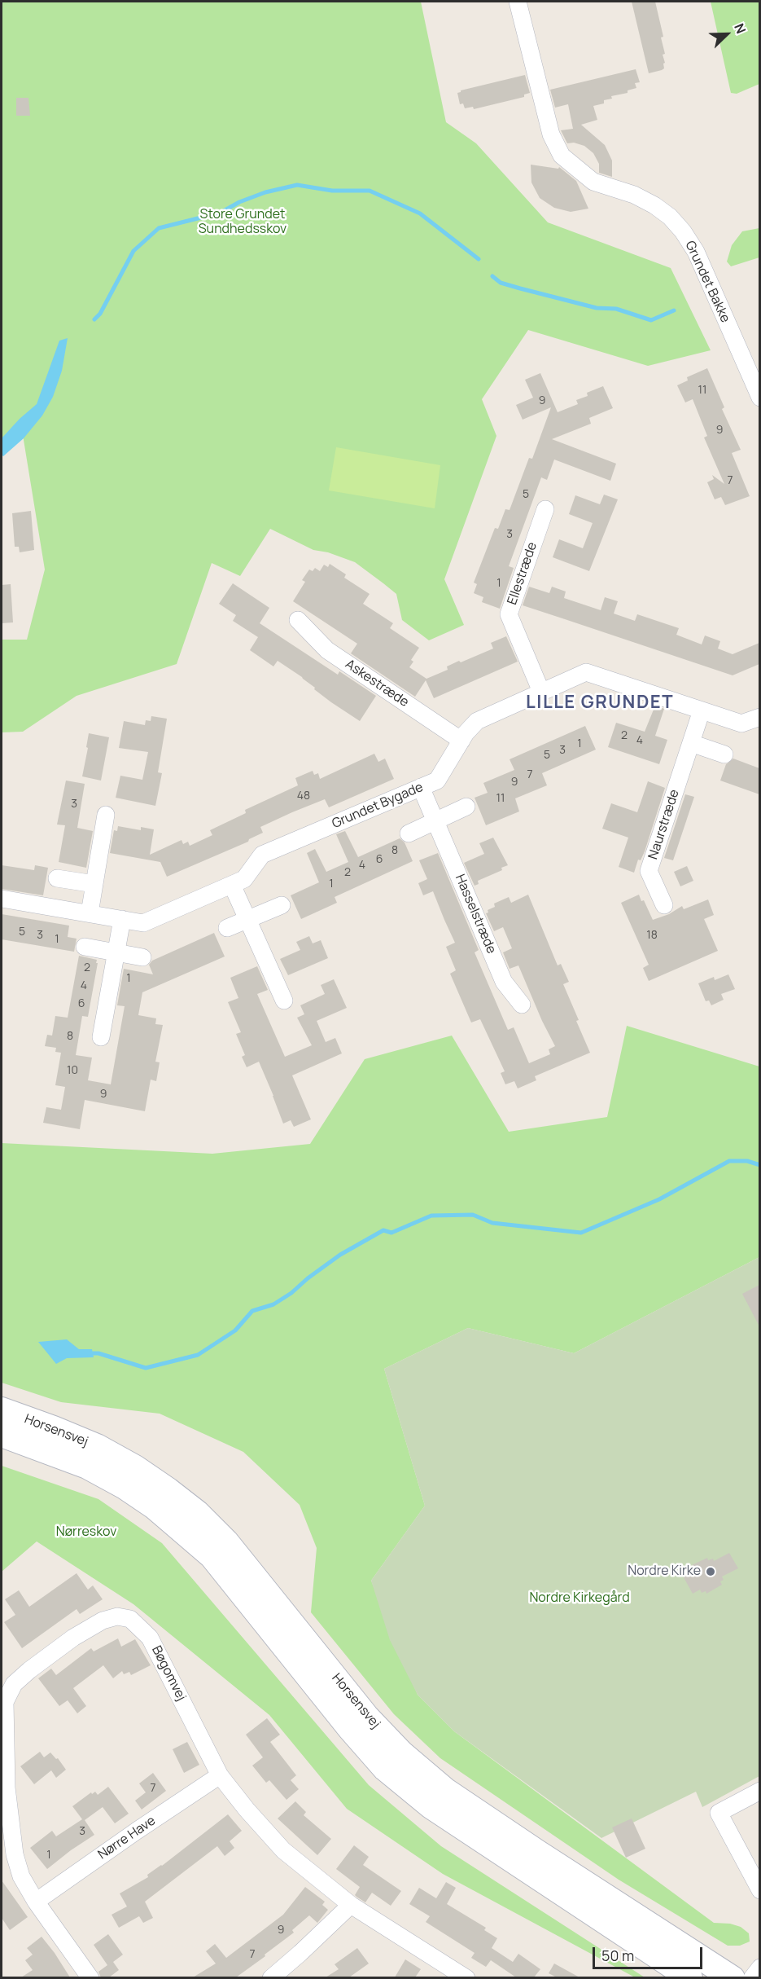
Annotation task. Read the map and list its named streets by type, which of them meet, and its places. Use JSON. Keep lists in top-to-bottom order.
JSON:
{
  "streets": {
    "main road": ["Horsensvej"],
    "street": [
      "Grundet Bakke",
      "Ellestræde",
      "Askestræde",
      "Grundet Bygade",
      "Naurstræde",
      "Hasselstræde",
      "Bøgomvej",
      "Nørre Have"
    ]
  },
  "crossings": [
    ["Ellestræde", "Grundet Bygade"],
    ["Askestræde", "Grundet Bygade"],
    ["Grundet Bygade", "Naurstræde"],
    ["Grundet Bygade", "Hasselstræde"],
    ["Bøgomvej", "Nørre Have"]
  ],
  "districts": ["LILLE GRUNDET"],
  "parks": ["Store Grundet Sundhedsskov", "Nørreskov", "Nordre Kirkegård"],
  "places": ["Nordre Kirke"],
  "house_numbers": [
    "11",
    "9",
    "9",
    "7",
    "5",
    "3",
    "1",
    "2",
    "4",
    "1",
    "3",
    "5",
    "7",
    "9",
    "48",
    "11",
    "3",
    "8",
    "6",
    "4",
    "2",
    "1",
    "5",
    "3",
    "18",
    "1",
    "2",
    "1",
    "4",
    "6",
    "8",
    "10",
    "9",
    "7",
    "3",
    "1",
    "9",
    "7"
  ],
  "scale_bar": "50 m",
  "north": "top right"
}
